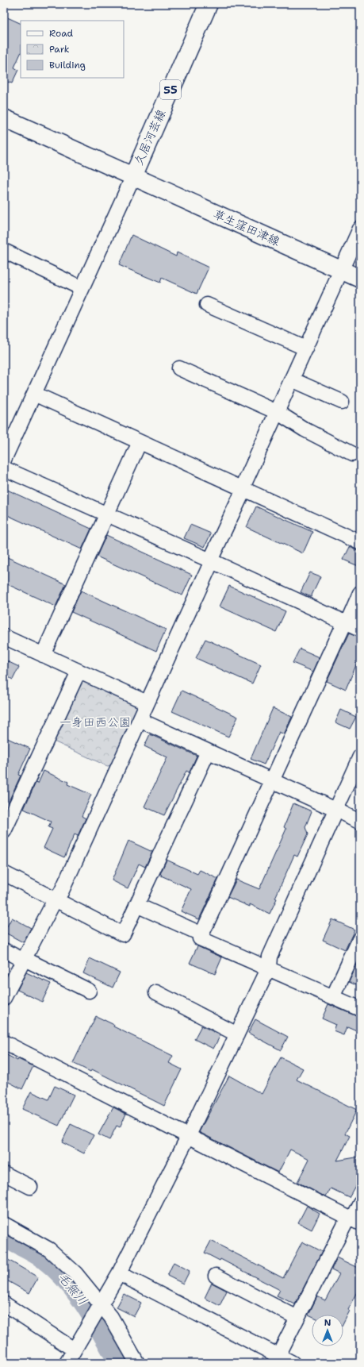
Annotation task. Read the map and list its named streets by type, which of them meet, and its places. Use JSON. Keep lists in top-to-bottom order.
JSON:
{
  "streets": {
    "main road": ["55", "久居河芸線", "草生窪田津線"]
  },
  "crossings": [
    ["久居河芸線", "草生窪田津線"]
  ],
  "water": ["毛無川"],
  "parks": ["一身田西公園"],
  "legend": ["Road", "Park", "Building"],
  "north": "top"
}
